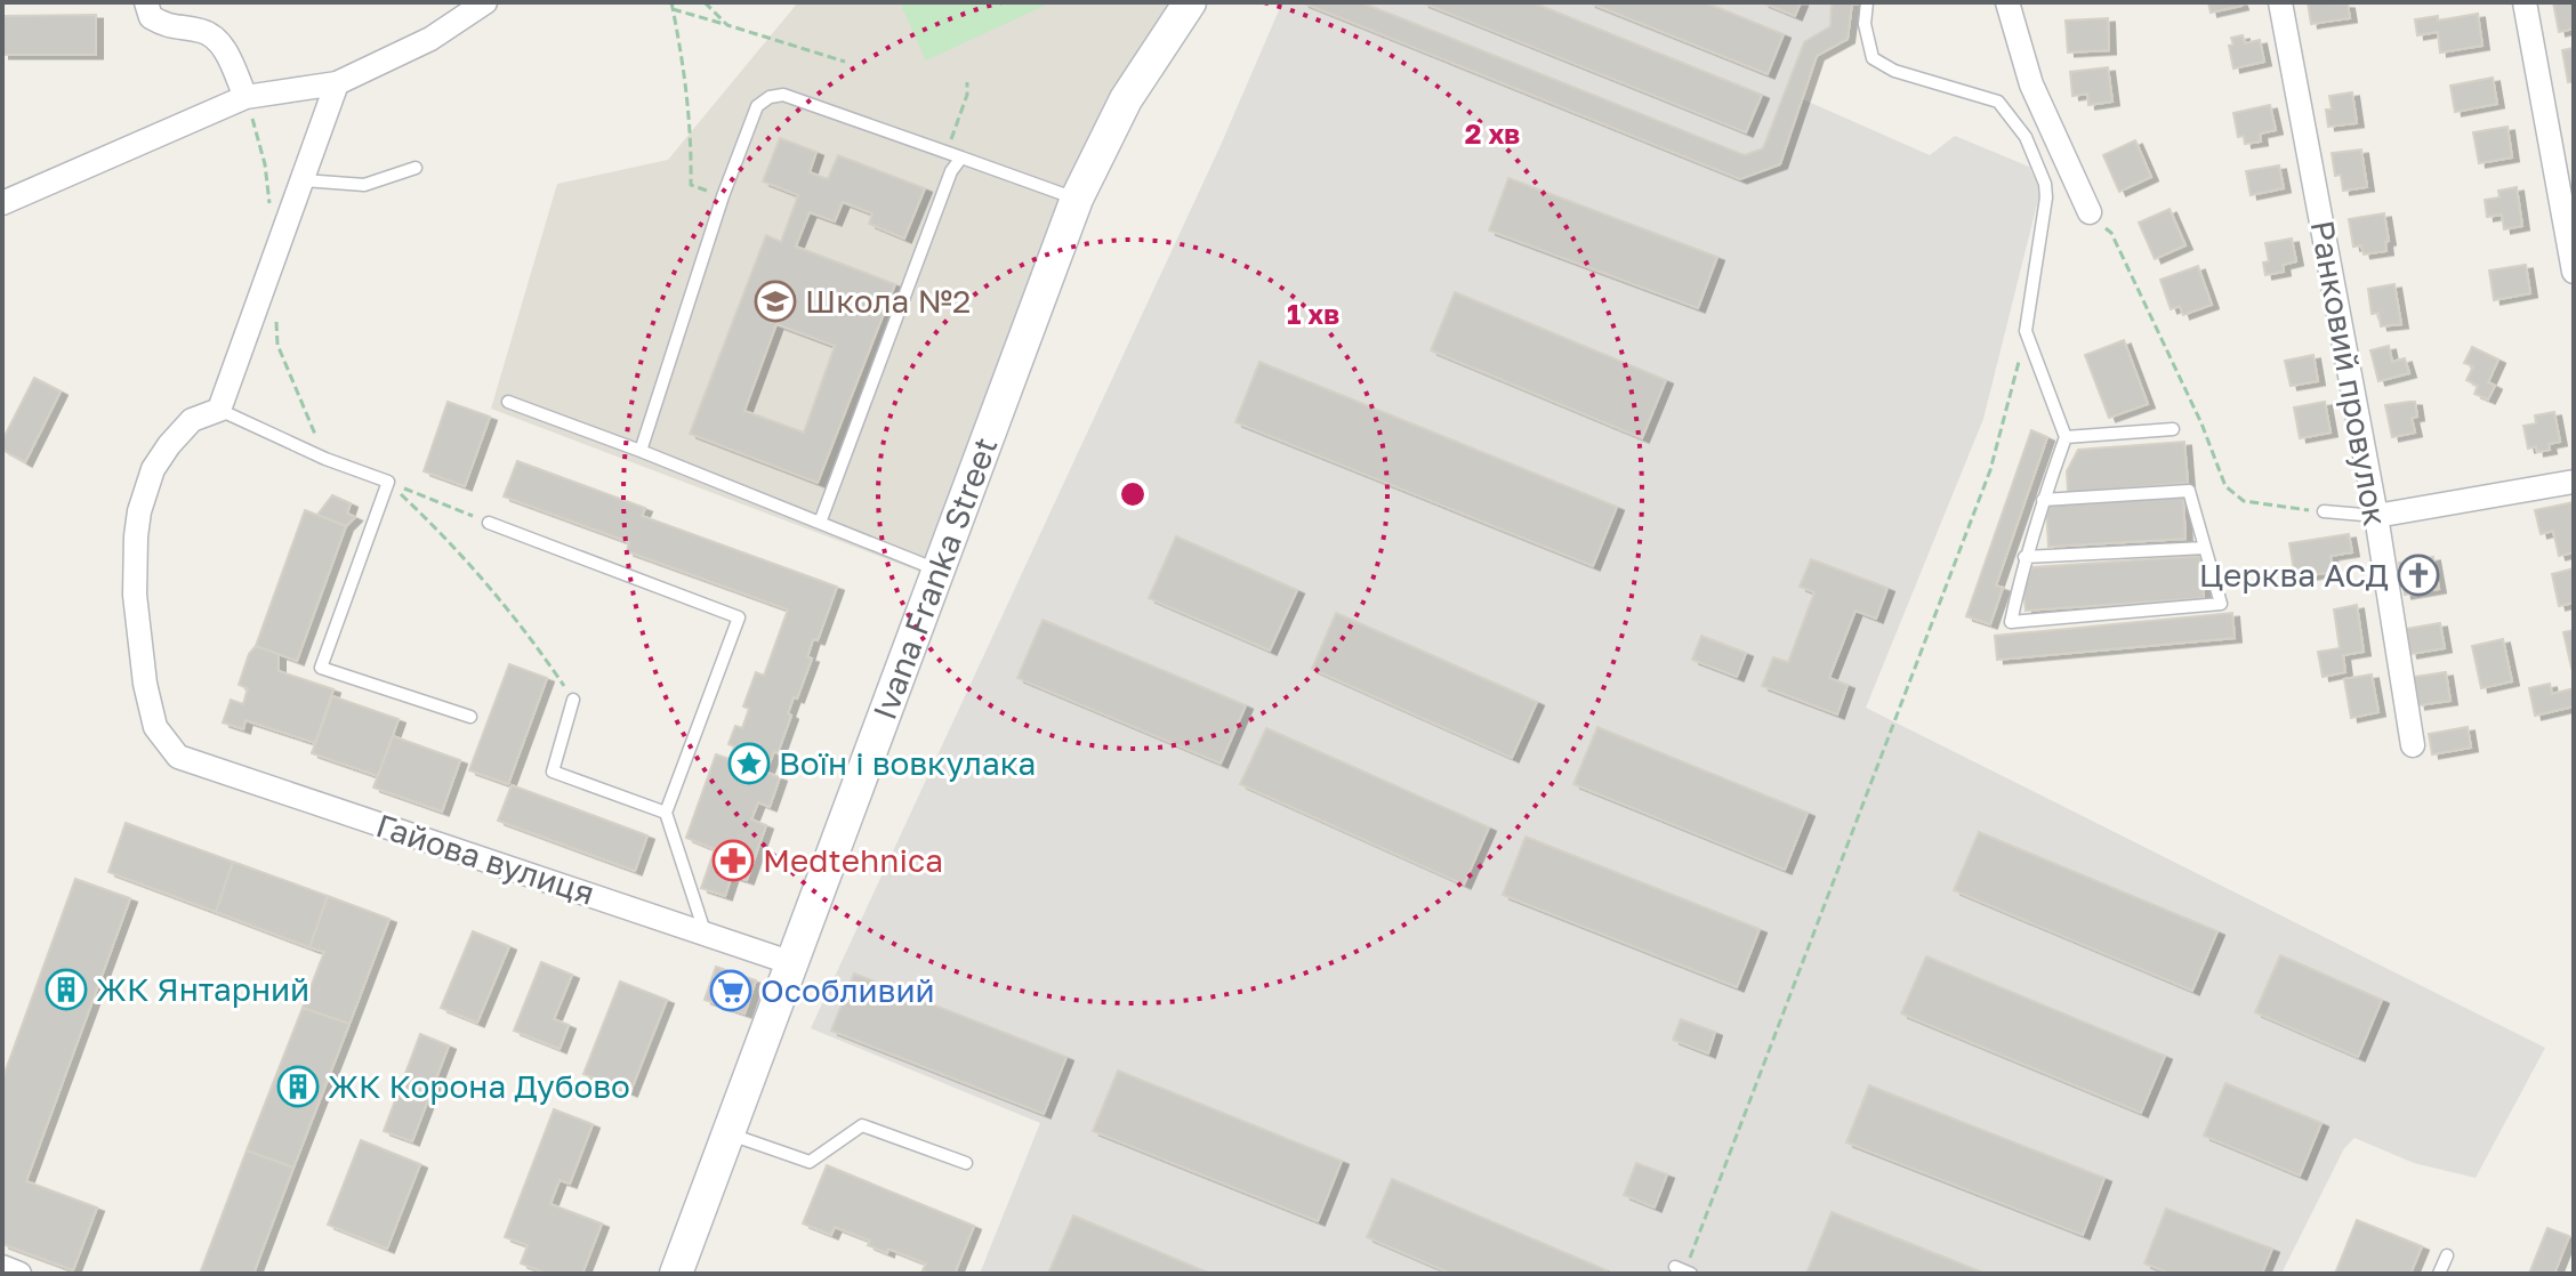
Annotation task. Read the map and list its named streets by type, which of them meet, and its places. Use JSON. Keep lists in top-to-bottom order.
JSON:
{
  "streets": {
    "main road": ["Ivana Franka Street"],
    "street": ["Ранковий провулок", "Гайова вулиця"]
  },
  "crossings": [
    ["Ivana Franka Street", "Гайова вулиця"]
  ],
  "places": {
    "school or university": ["Школа №2"],
    "church": ["Церква АСД"],
    "place": ["Воїн і вовкулака"],
    "pharmacy": ["Medtehnica"],
    "building": ["ЖК Янтарний", "ЖК Корона Дубово"],
    "supermarket": ["Особливий"]
  },
  "rings": ["2 хв", "1 хв"]
}
